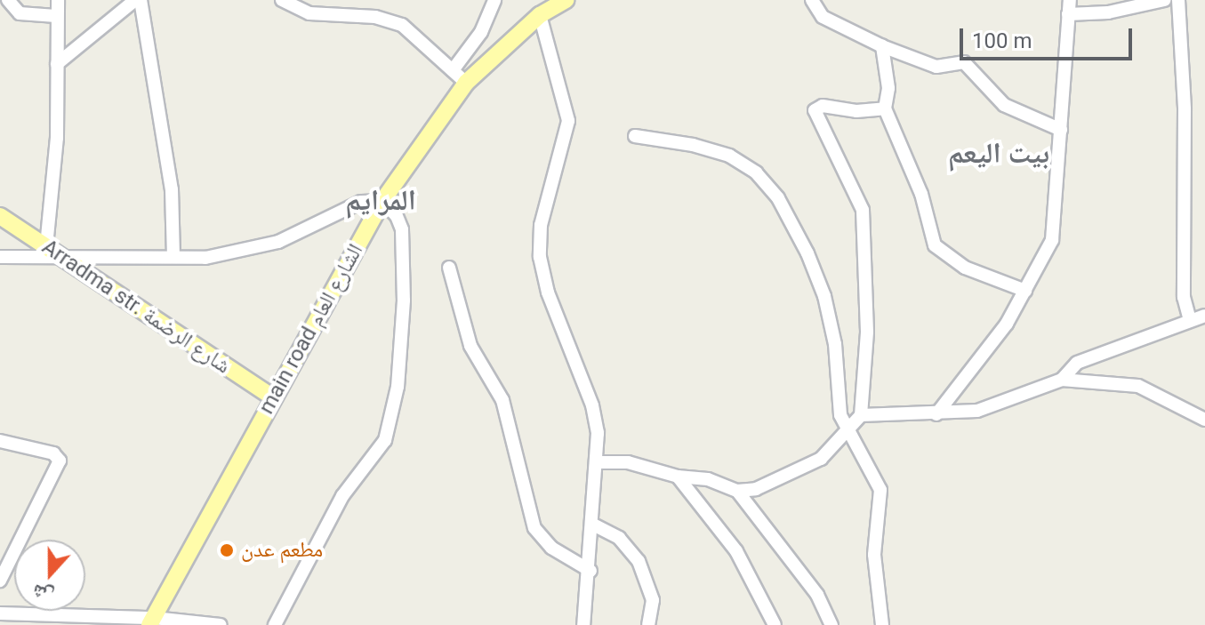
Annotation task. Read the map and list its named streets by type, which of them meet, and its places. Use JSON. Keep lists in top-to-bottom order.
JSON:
{
  "streets": {
    "main road": ["Arradma str. شارع الرضمة", "main road الشارع العام"]
  },
  "crossings": [
    ["Arradma str. شارع الرضمة", "main road الشارع العام"]
  ],
  "districts": ["بيت اليعم", "المرايم"],
  "places": ["مطعم عدن"],
  "scale_bar": "100 m",
  "north": "bottom"
}
